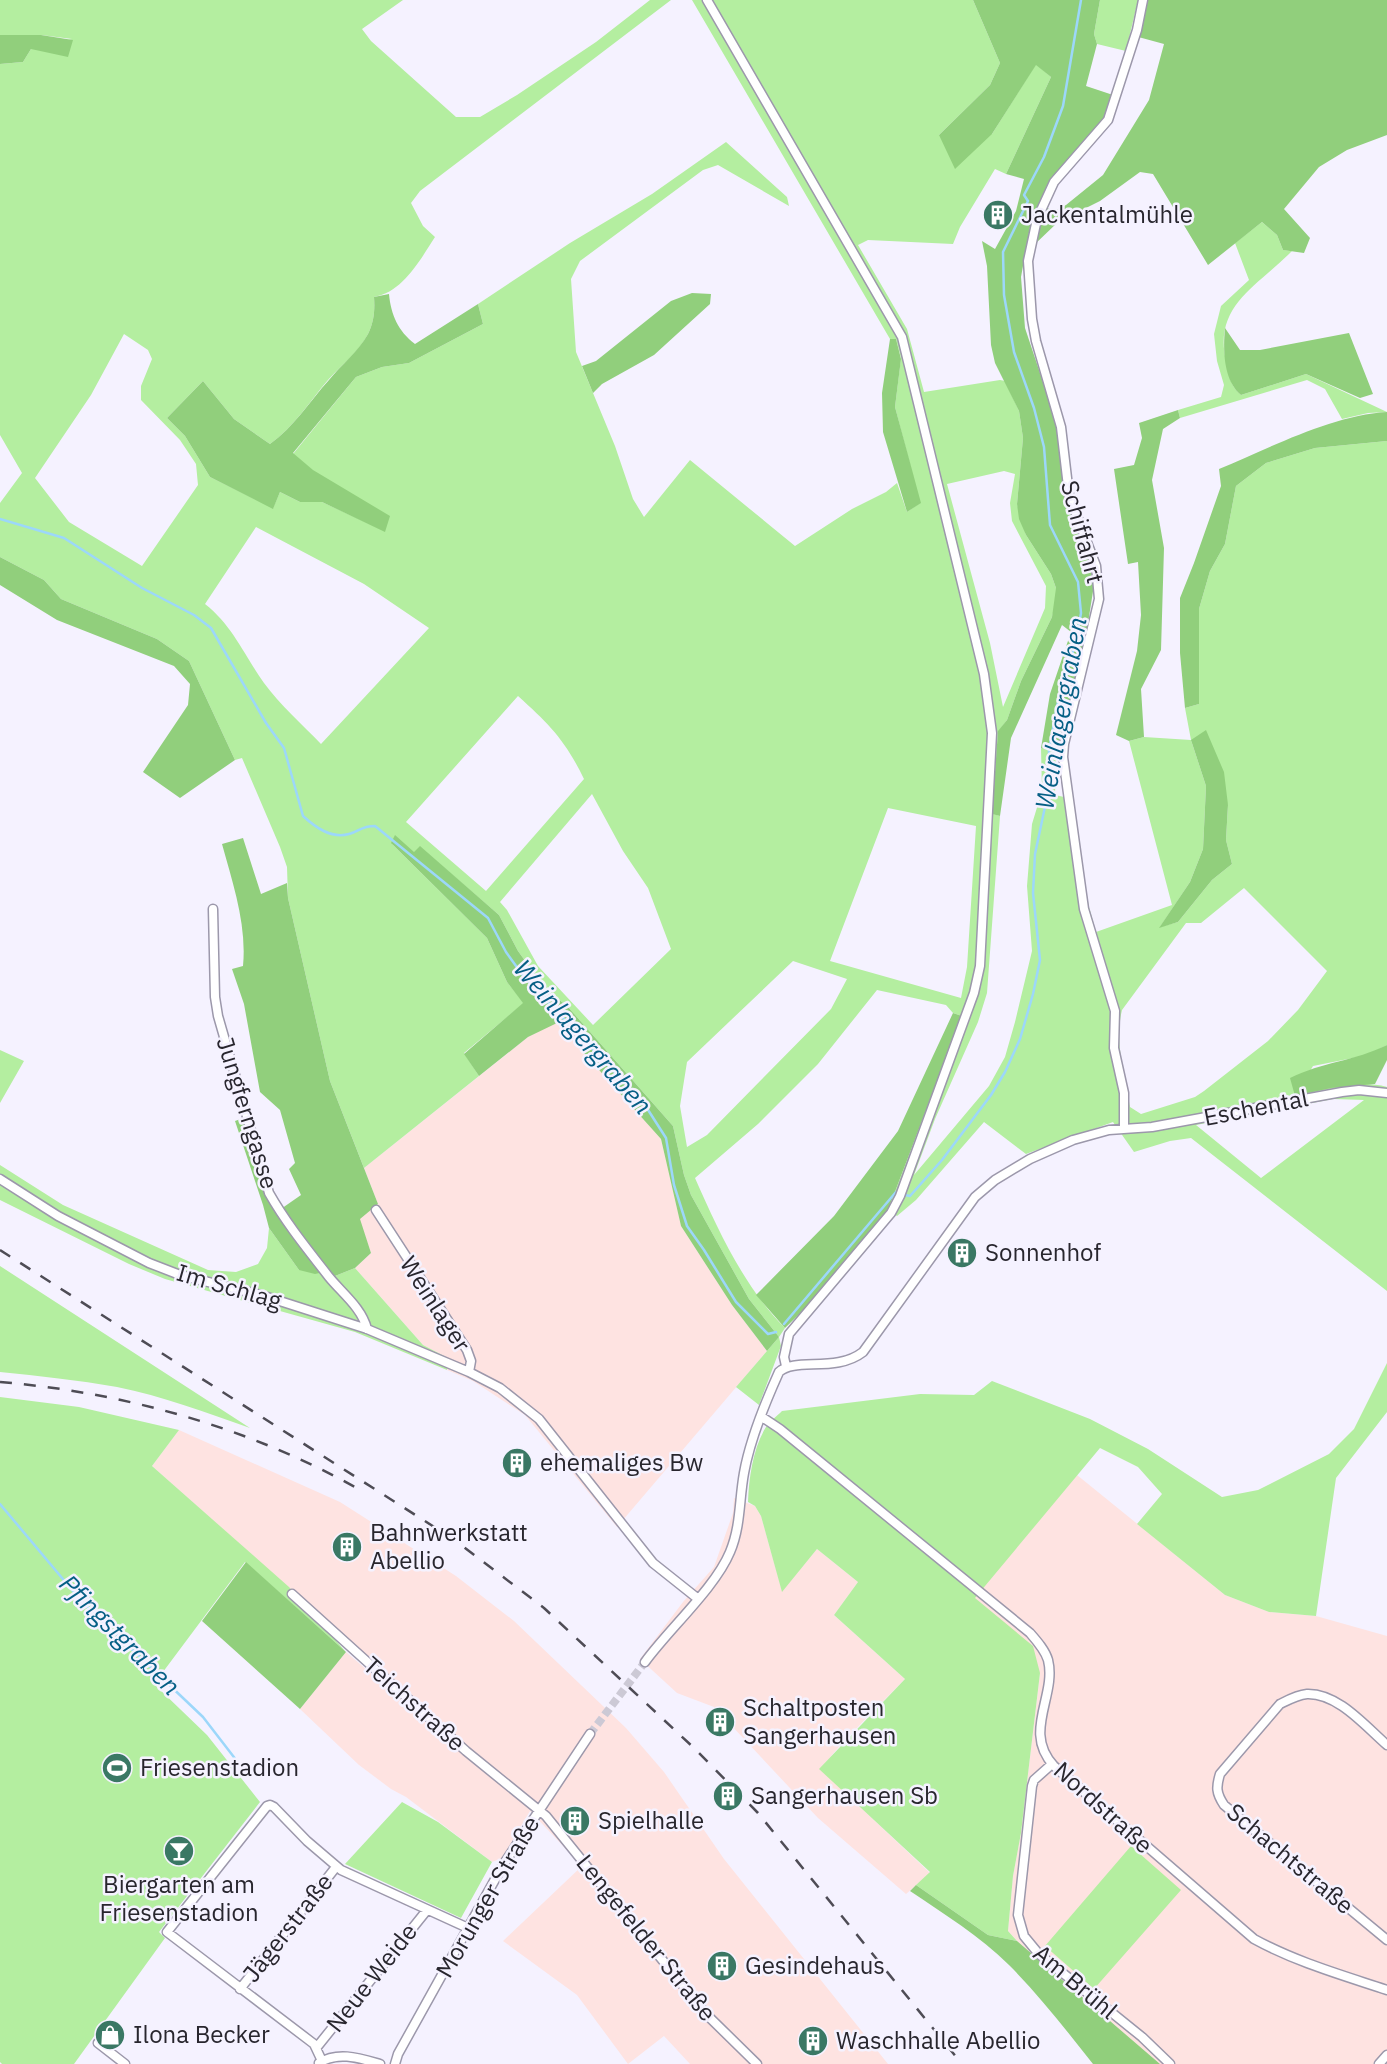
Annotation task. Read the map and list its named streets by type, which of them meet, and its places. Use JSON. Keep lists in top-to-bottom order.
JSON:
{
  "streets": {
    "street": [
      "Schiffahrt",
      "Eschental",
      "Jungferngasse",
      "Im Schlag",
      "Weinlager",
      "Teichstraße",
      "Nordstraße",
      "Schachtstraße",
      "Morunger Straße",
      "Jägerstraße",
      "Lengefelder Straße",
      "Neue Weide",
      "Am Brühl"
    ]
  },
  "crossings": [
    ["Schiffahrt", "Eschental"],
    ["Jungferngasse", "Im Schlag"],
    ["Im Schlag", "Weinlager"],
    ["Teichstraße", "Morunger Straße"],
    ["Teichstraße", "Lengefelder Straße"],
    ["Nordstraße", "Am Brühl"],
    ["Morunger Straße", "Lengefelder Straße"]
  ],
  "water": ["Weinlagergraben", "Pfingstgraben"],
  "places": {
    "building": [
      "Jackentalmühle",
      "Sonnenhof",
      "ehemaliges Bw",
      "Bahnwerkstatt Abellio",
      "Schaltposten Sangerhausen",
      "Sangerhausen Sb",
      "Spielhalle",
      "Gesindehaus",
      "Waschhalle Abellio"
    ],
    "sports": ["Friesenstadion"],
    "bar": ["Biergarten am Friesenstadion"],
    "shop": ["Ilona Becker"]
  }
}
